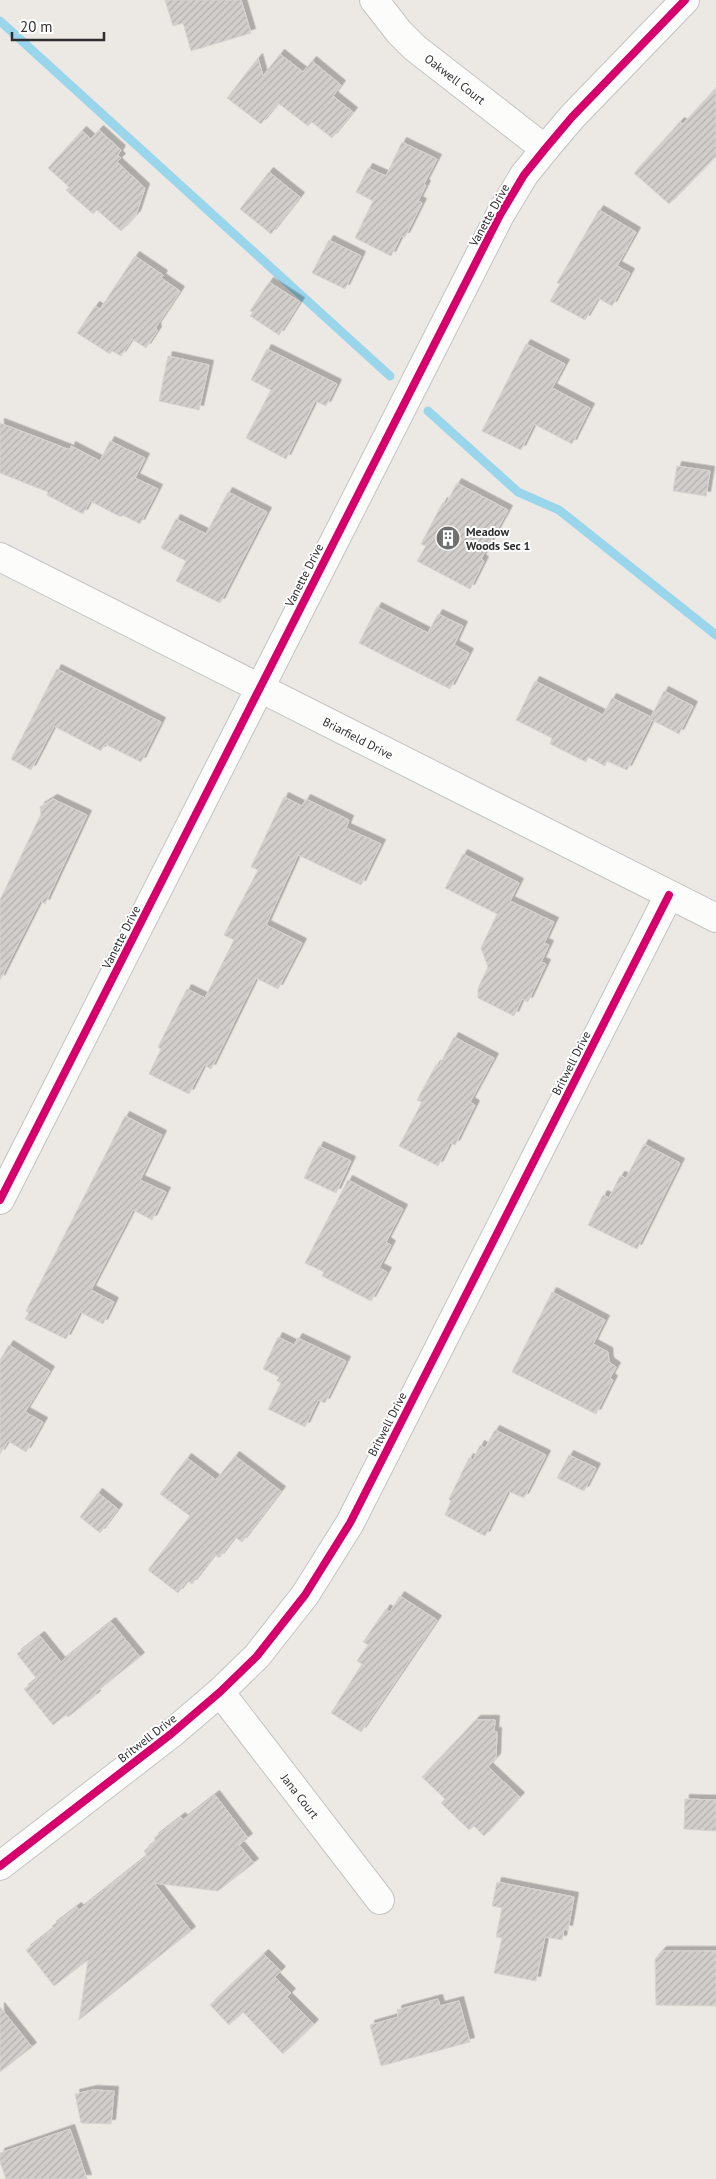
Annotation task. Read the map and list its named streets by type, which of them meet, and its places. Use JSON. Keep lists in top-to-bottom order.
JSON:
{
  "streets": {
    "street": [
      "Oakwell Court",
      "Vanette Drive",
      "Briarfield Drive",
      "Britwell Drive",
      "Jana Court"
    ]
  },
  "crossings": [
    ["Oakwell Court", "Vanette Drive"],
    ["Vanette Drive", "Briarfield Drive"],
    ["Briarfield Drive", "Britwell Drive"],
    ["Britwell Drive", "Jana Court"]
  ],
  "places": {
    "building": ["Meadow Woods Sec 1"]
  },
  "scale_bar": "20 m"
}
